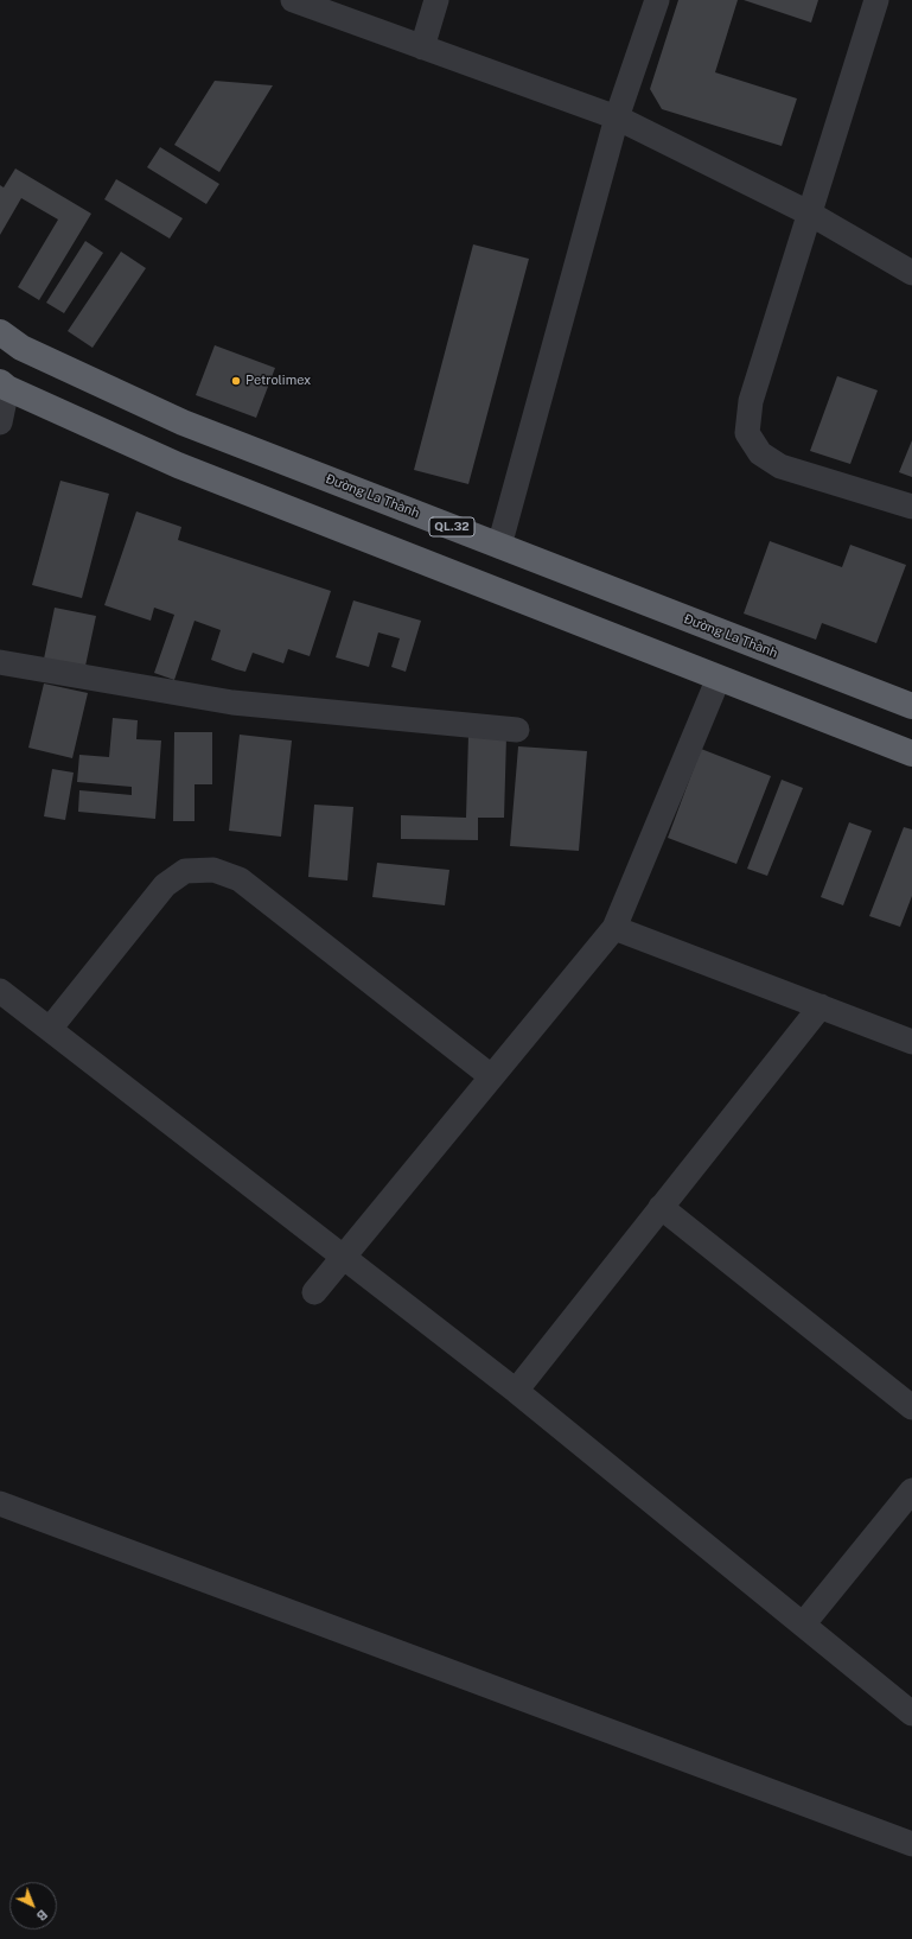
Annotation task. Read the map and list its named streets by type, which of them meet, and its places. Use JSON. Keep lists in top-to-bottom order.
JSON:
{
  "streets": {
    "highway": ["Đường La Thành", "QL.32"]
  },
  "places": ["Petrolimex"],
  "north": "bottom right"
}
